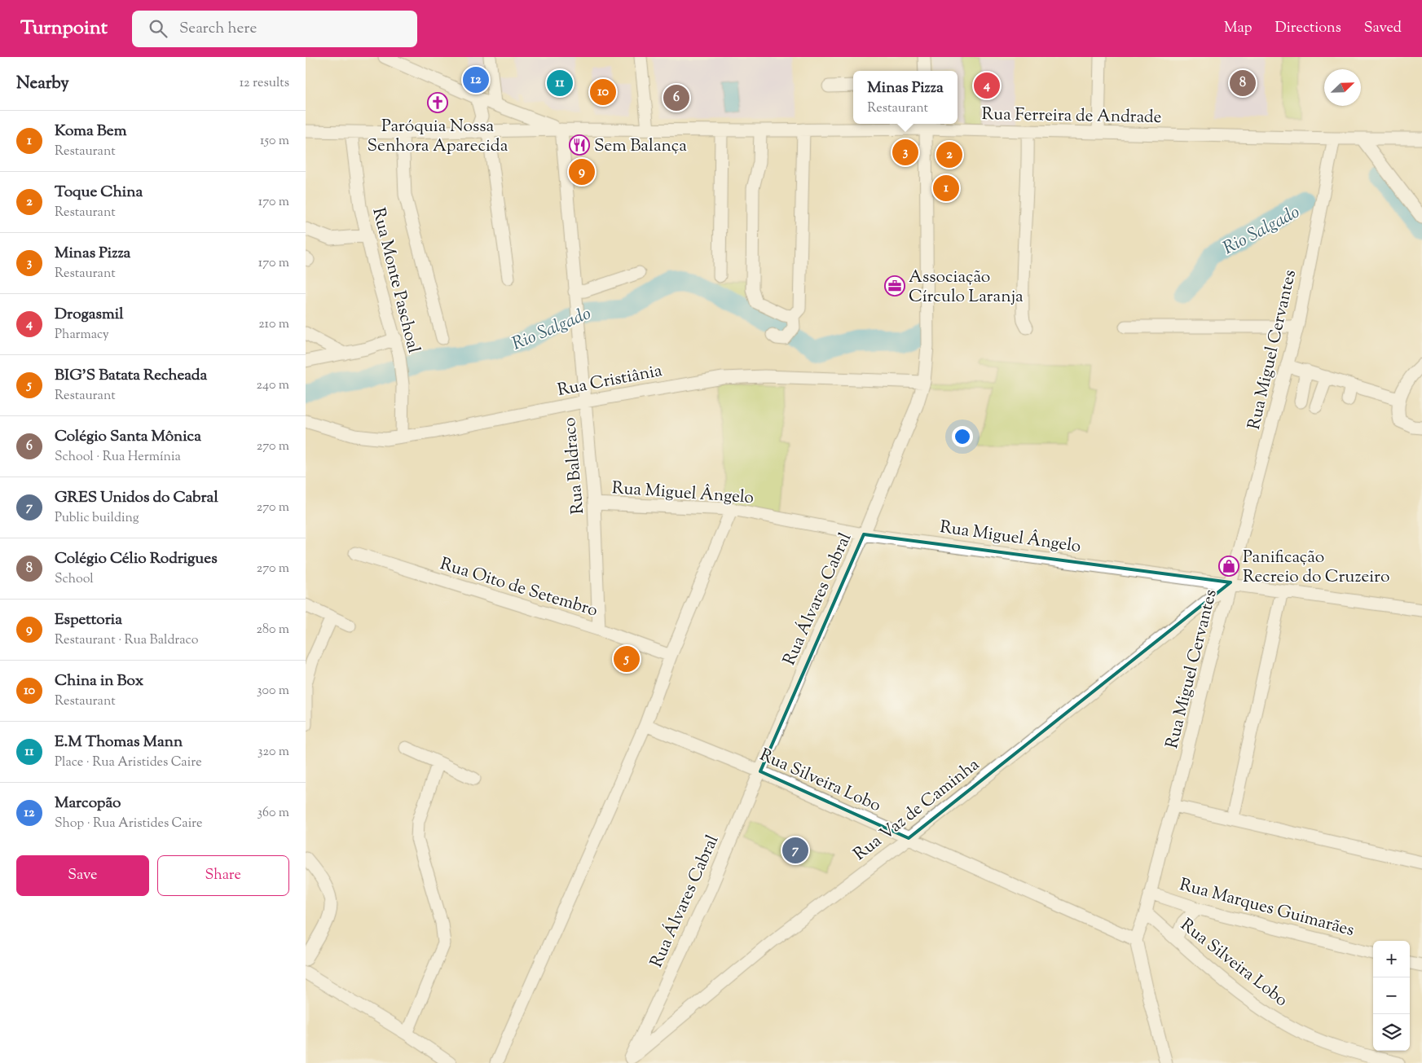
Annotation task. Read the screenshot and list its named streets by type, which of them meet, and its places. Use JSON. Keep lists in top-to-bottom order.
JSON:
{
  "streets": {
    "street": [
      "Rua Ferreira de Andrade",
      "Rua Monte Paschoal",
      "Rua Miguel Cervantes",
      "Rua Cristiânia",
      "Rua Baldraco",
      "Rua Miguel Ângelo",
      "Rua Oito de Setembro",
      "Rua Álvares Cabral",
      "Rua Silveira Lobo",
      "Rua Vaz de Caminha",
      "Rua Marques Guimarães"
    ]
  },
  "crossings": [
    ["Rua Ferreira de Andrade", "Rua Monte Paschoal"],
    ["Rua Ferreira de Andrade", "Rua Miguel Cervantes"],
    ["Rua Ferreira de Andrade", "Rua Baldraco"],
    ["Rua Ferreira de Andrade", "Rua Álvares Cabral"],
    ["Rua Monte Paschoal", "Rua Cristiânia"],
    ["Rua Miguel Cervantes", "Rua Miguel Ângelo"],
    ["Rua Miguel Cervantes", "Rua Silveira Lobo"],
    ["Rua Miguel Cervantes", "Rua Vaz de Caminha"],
    ["Rua Miguel Cervantes", "Rua Marques Guimarães"],
    ["Rua Cristiânia", "Rua Baldraco"],
    ["Rua Cristiânia", "Rua Álvares Cabral"],
    ["Rua Baldraco", "Rua Miguel Ângelo"],
    ["Rua Baldraco", "Rua Oito de Setembro"],
    ["Rua Miguel Ângelo", "Rua Álvares Cabral"],
    ["Rua Miguel Ângelo", "Rua Vaz de Caminha"],
    ["Rua Álvares Cabral", "Rua Silveira Lobo"],
    ["Rua Álvares Cabral", "Rua Vaz de Caminha"],
    ["Rua Silveira Lobo", "Rua Vaz de Caminha"]
  ],
  "water": ["Rio Salgado"],
  "places": {
    "church": ["Paróquia Nossa Senhora Aparecida"],
    "restaurant": ["Sem Balança"],
    "office": ["Associação Círculo Laranja"],
    "shop": ["Panificação Recreio do Cruzeiro"]
  },
  "north": "top right",
  "page": {
    "header": "Turnpoint",
    "search": "Search here",
    "nav": ["Map", "Directions", "Saved"],
    "heading": ["Nearby", "12 results"],
    "pins": [
      "12",
      "8",
      "11",
      "4",
      "10",
      "6",
      "3",
      "2",
      "9",
      "1",
      "5",
      "7"
    ],
    "popup": ["Minas Pizza", "Restaurant"],
    "list": [
      {
        "mark": "1",
        "name": "Koma Bem",
        "note": "Restaurant",
        "value": "150 m"
      },
      {
        "mark": "2",
        "name": "Toque China",
        "note": "Restaurant",
        "value": "170 m"
      },
      {
        "mark": "3",
        "name": "Minas Pizza",
        "note": "Restaurant",
        "value": "170 m"
      },
      {
        "mark": "4",
        "name": "Drogasmil",
        "note": "Pharmacy",
        "value": "210 m"
      },
      {
        "mark": "5",
        "name": "BIG'S Batata Recheada",
        "note": "Restaurant",
        "value": "240 m"
      },
      {
        "mark": "6",
        "name": "Colégio Santa Mônica",
        "note": "School · Rua Hermínia",
        "value": "270 m"
      },
      {
        "mark": "7",
        "name": "GRES Unidos do Cabral",
        "note": "Public building",
        "value": "270 m"
      },
      {
        "mark": "8",
        "name": "Colégio Célio Rodrigues",
        "note": "School",
        "value": "270 m"
      },
      {
        "mark": "9",
        "name": "Espettoria",
        "note": "Restaurant · Rua Baldraco",
        "value": "280 m"
      },
      {
        "mark": "10",
        "name": "China in Box",
        "note": "Restaurant",
        "value": "300 m"
      },
      {
        "mark": "11",
        "name": "E.M Thomas Mann",
        "note": "Place · Rua Aristides Caire",
        "value": "320 m"
      },
      {
        "mark": "12",
        "name": "Marcopão",
        "note": "Shop · Rua Aristides Caire",
        "value": "360 m"
      }
    ],
    "buttons": ["Save", "Share"],
    "map_buttons": ["+", "−"]
  }
}
